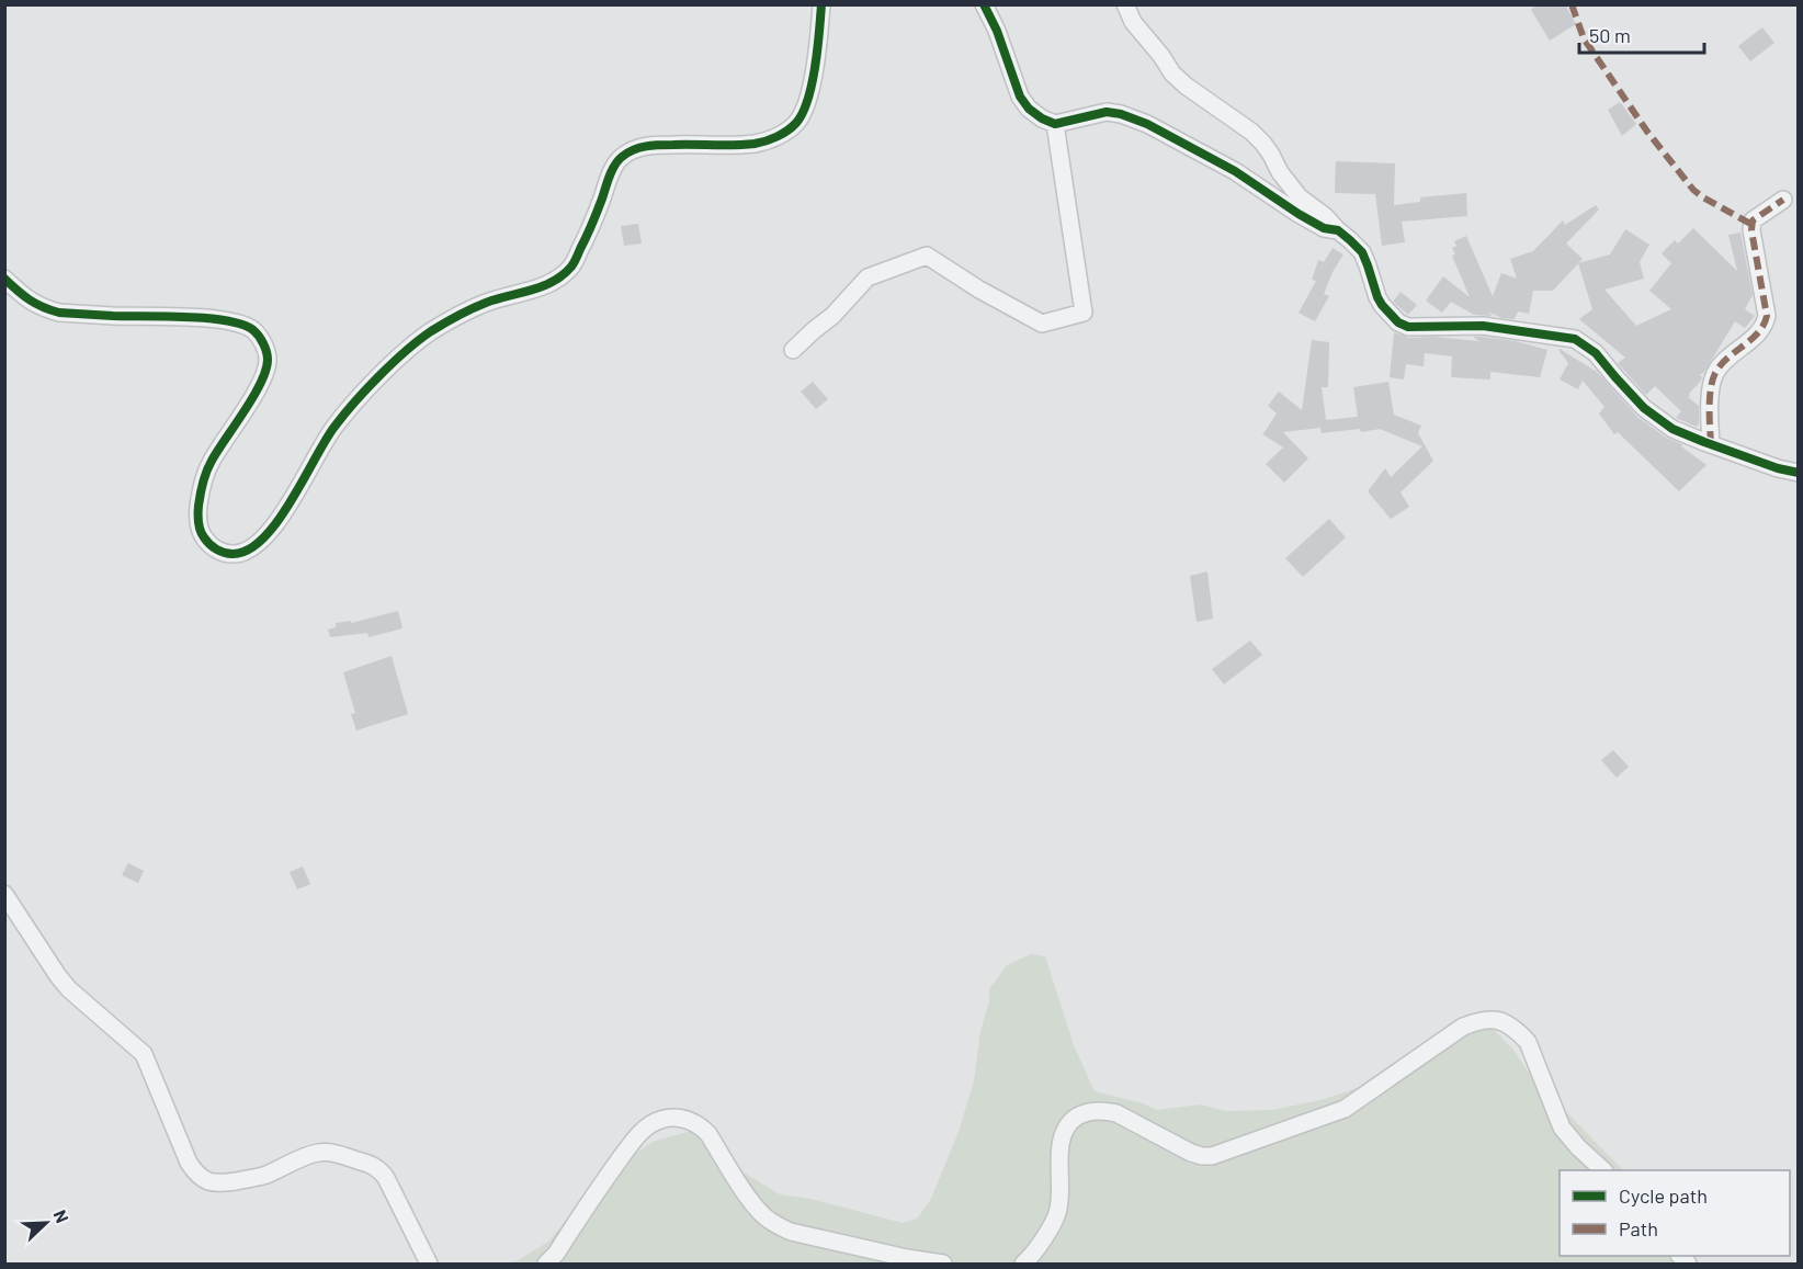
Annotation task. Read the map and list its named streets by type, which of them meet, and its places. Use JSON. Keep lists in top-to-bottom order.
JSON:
{
  "legend": ["Cycle path", "Path"],
  "scale_bar": "50 m",
  "north": "top right"
}
